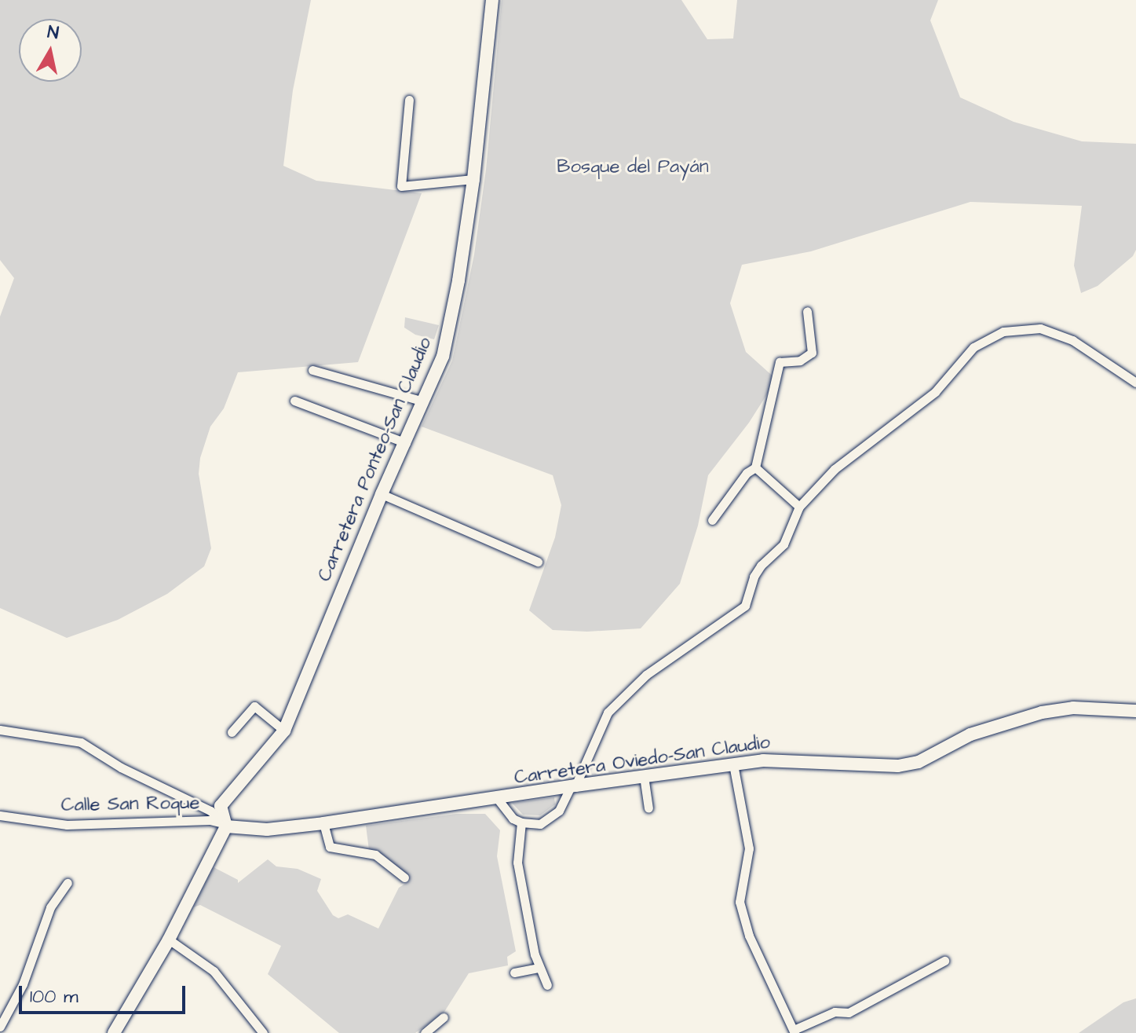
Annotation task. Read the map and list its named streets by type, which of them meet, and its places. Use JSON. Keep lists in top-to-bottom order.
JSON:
{
  "streets": {
    "street": ["Carretera Ponteo-San Claudio", "Carretera Oviedo-San Claudio", "Calle San Roque"]
  },
  "crossings": [
    ["Carretera Ponteo-San Claudio", "Carretera Oviedo-San Claudio"],
    ["Carretera Ponteo-San Claudio", "Calle San Roque"],
    ["Carretera Oviedo-San Claudio", "Calle San Roque"]
  ],
  "parks": ["Bosque del Payán"],
  "scale_bar": "100 m",
  "north": "top"
}
